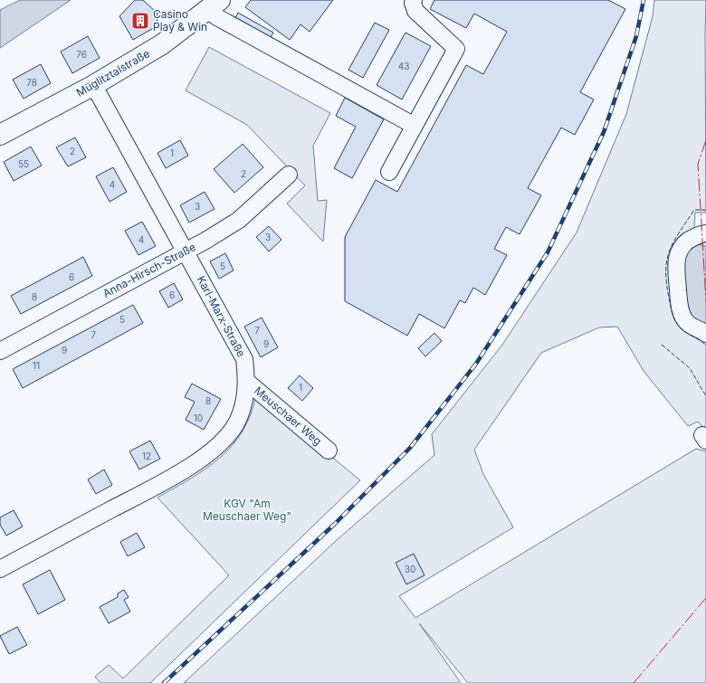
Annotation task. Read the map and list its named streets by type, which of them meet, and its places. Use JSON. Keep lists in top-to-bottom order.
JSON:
{
  "streets": {
    "main road": ["Müglitztalstraße"],
    "street": ["Anna-Hirsch-Straße", "Karl-Marx-Straße", "Meuschaer Weg"]
  },
  "crossings": [
    ["Müglitztalstraße", "Karl-Marx-Straße"],
    ["Anna-Hirsch-Straße", "Karl-Marx-Straße"],
    ["Karl-Marx-Straße", "Meuschaer Weg"]
  ],
  "parks": ["KGV \"Am Meuschaer Weg\""],
  "places": {
    "building": ["Casino Play & Win"]
  },
  "house_numbers": [
    "76",
    "43",
    "78",
    "2",
    "1",
    "55",
    "2",
    "4",
    "3",
    "3",
    "4",
    "5",
    "6",
    "6",
    "8",
    "5",
    "7",
    "7",
    "9",
    "9",
    "11",
    "1",
    "8",
    "10",
    "12",
    "30"
  ]
}
